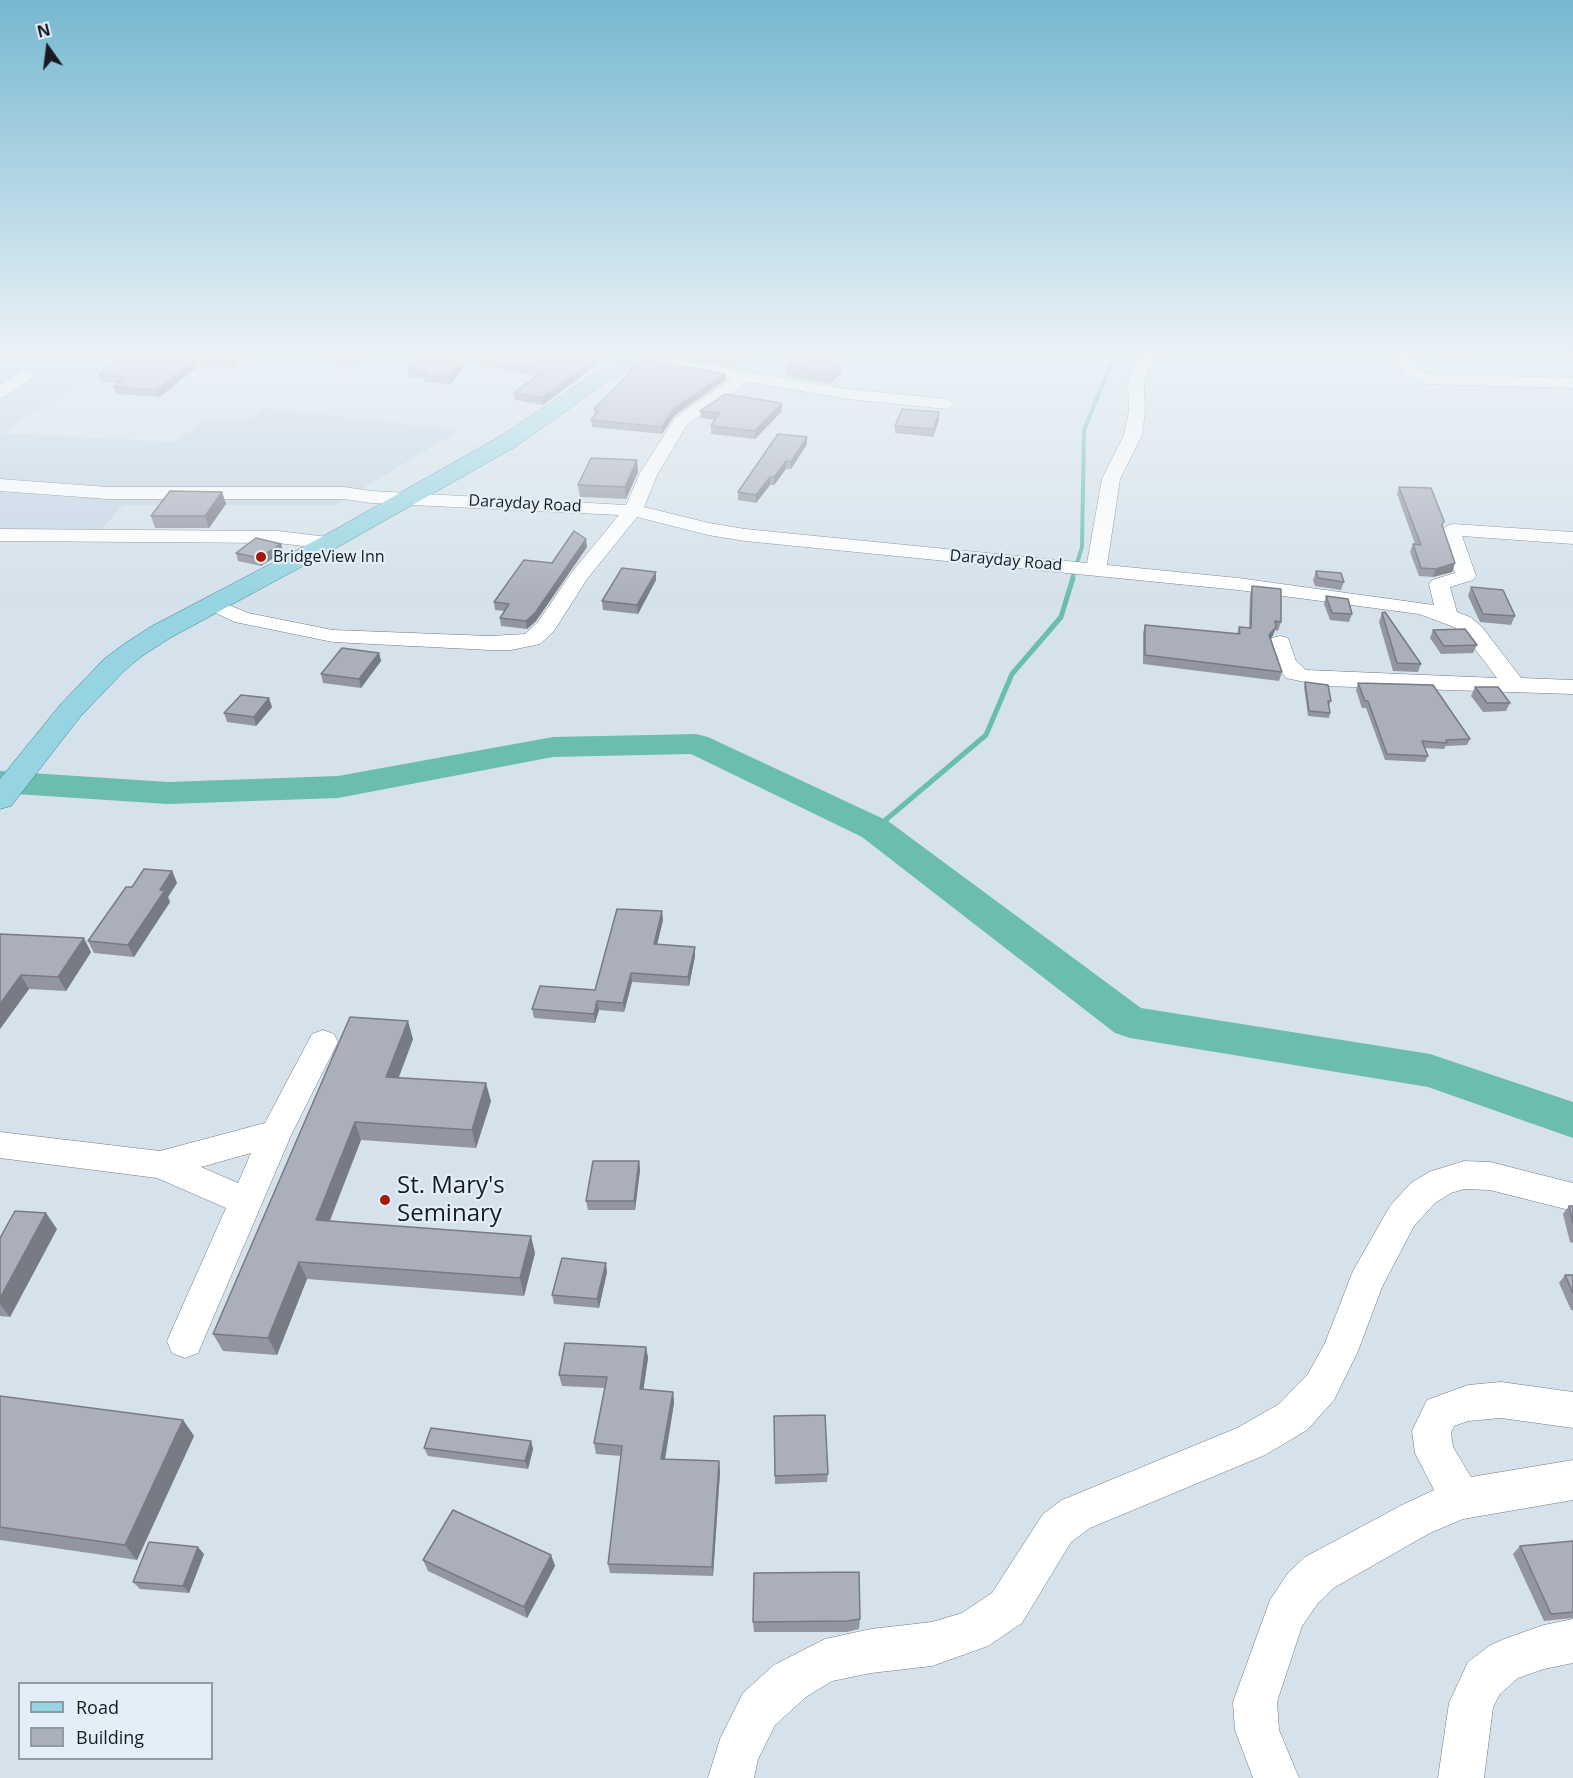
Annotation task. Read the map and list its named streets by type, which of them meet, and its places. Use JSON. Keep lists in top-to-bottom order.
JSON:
{
  "streets": {
    "street": ["Darayday Road"]
  },
  "places": ["BridgeView Inn", "St. Mary's Seminary"],
  "legend": ["Road", "Building"],
  "north": "top"
}
